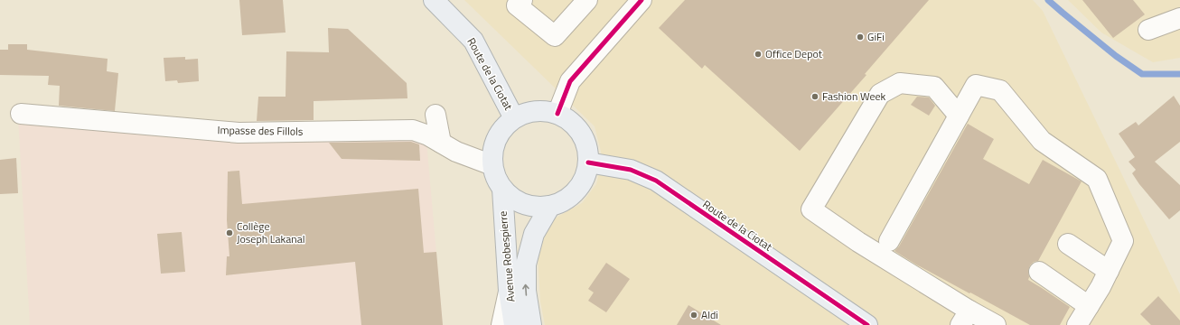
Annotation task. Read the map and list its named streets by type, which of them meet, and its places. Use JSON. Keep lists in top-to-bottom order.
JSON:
{
  "streets": {
    "main road": ["Route de la Ciotat", "Avenue Robespierre"],
    "street": ["Impasse des Fillols"]
  },
  "crossings": [
    ["Route de la Ciotat", "Impasse des Fillols"],
    ["Route de la Ciotat", "Avenue Robespierre"],
    ["Impasse des Fillols", "Avenue Robespierre"]
  ],
  "places": [
    "GiFi",
    "Office Depot",
    "Fashion Week",
    "Collège Joseph Lakanal",
    "Aldi"
  ]
}
